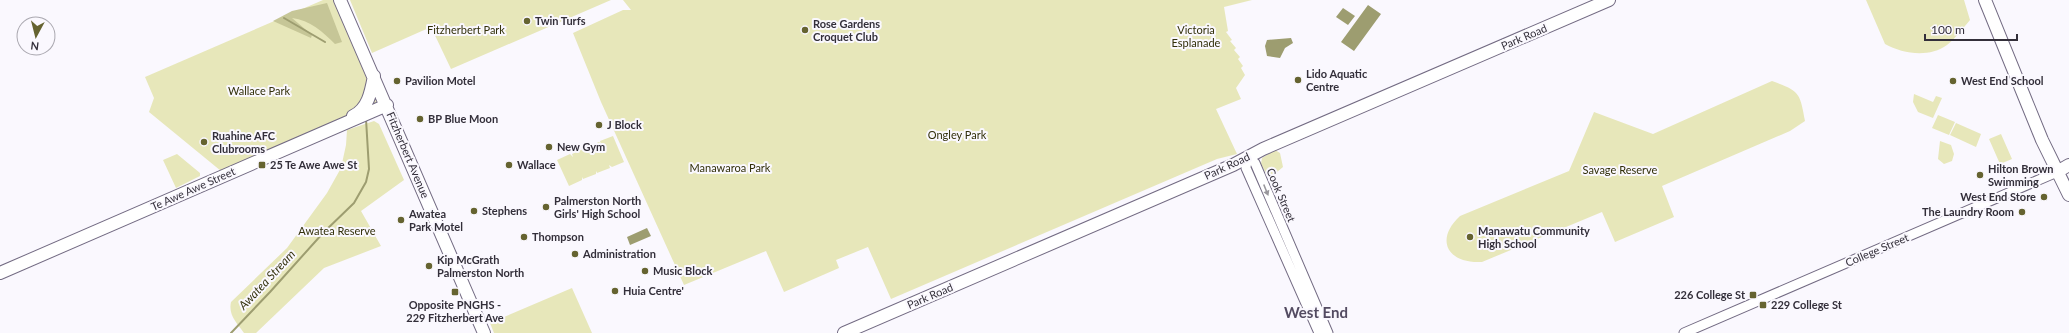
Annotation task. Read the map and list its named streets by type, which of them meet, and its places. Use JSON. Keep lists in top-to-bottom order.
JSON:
{
  "streets": {
    "main road": [
      "Park Road",
      "Fitzherbert Avenue",
      "Te Awe Awe Street",
      "College Street"
    ],
    "street": ["Cook Street"]
  },
  "crossings": [
    ["Park Road", "Cook Street"],
    ["Fitzherbert Avenue", "Te Awe Awe Street"]
  ],
  "districts": ["West End"],
  "water": ["Awatea Stream"],
  "parks": [
    "Fitzherbert Park",
    "Victoria Esplanade",
    "Wallace Park",
    "Ongley Park",
    "Manawaroa Park",
    "Savage Reserve",
    "Awatea Reserve"
  ],
  "places": {
    "other": [
      "Twin Turfs",
      "Rose Gardens Croquet Club",
      "Lido Aquatic Centre",
      "Pavilion Motel",
      "West End School",
      "BP Blue Moon",
      "J Block",
      "Ruahine AFC Clubrooms",
      "New Gym",
      "Wallace",
      "Hilton Brown Swimming",
      "West End Store",
      "Palmerston North Girls' High School",
      "Stephens",
      "The Laundry Room",
      "Awatea Park Motel",
      "Thompson",
      "Manawatu Community High School",
      "Administration",
      "Kip McGrath Palmerston North",
      "Music Block",
      "Huia Centre'"
    ],
    "transit": [
      "25 Te Awe Awe St",
      "Opposite PNGHS - 229 Fitzherbert Ave",
      "226 College St",
      "229 College St"
    ]
  },
  "scale_bar": "100 m",
  "north": "bottom"
}
